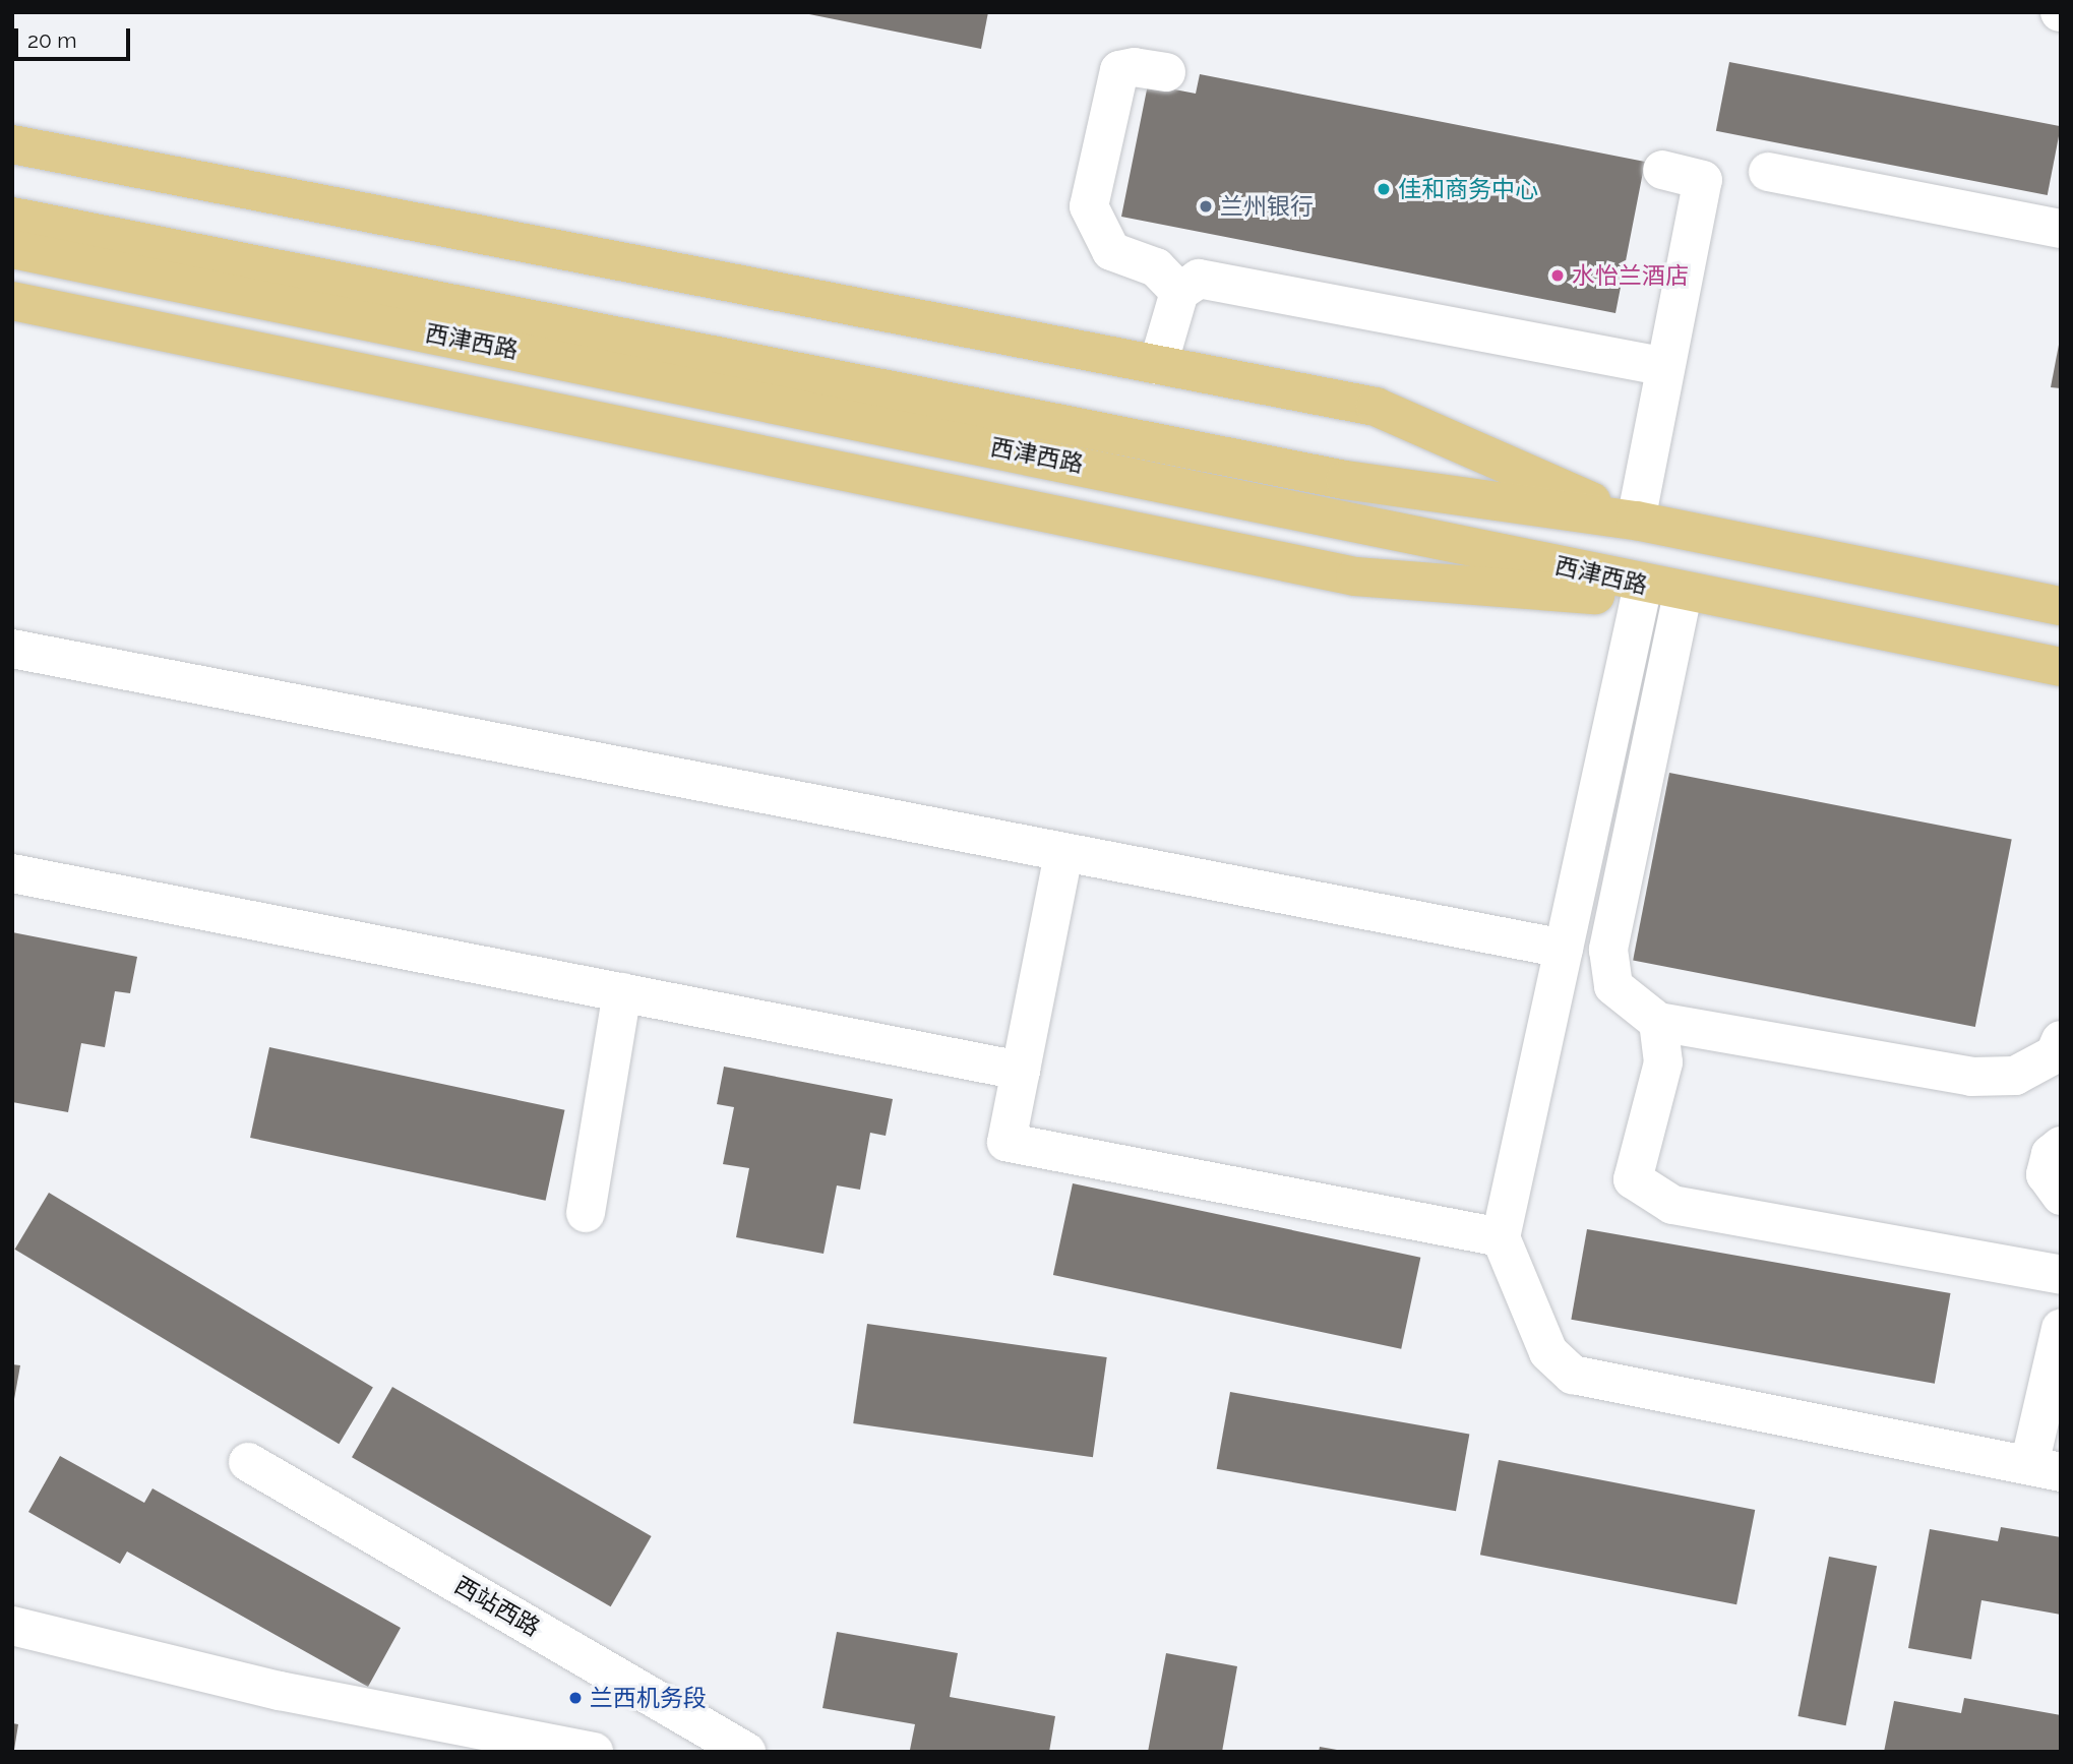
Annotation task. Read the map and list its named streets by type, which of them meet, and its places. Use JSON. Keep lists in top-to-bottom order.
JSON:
{
  "streets": {
    "main road": ["西津西路"],
    "street": ["西站西路"]
  },
  "places": [
    "佳和商务中心",
    "兰州银行",
    "水怡兰酒店",
    "兰西机务段"
  ],
  "scale_bar": "20 m"
}
